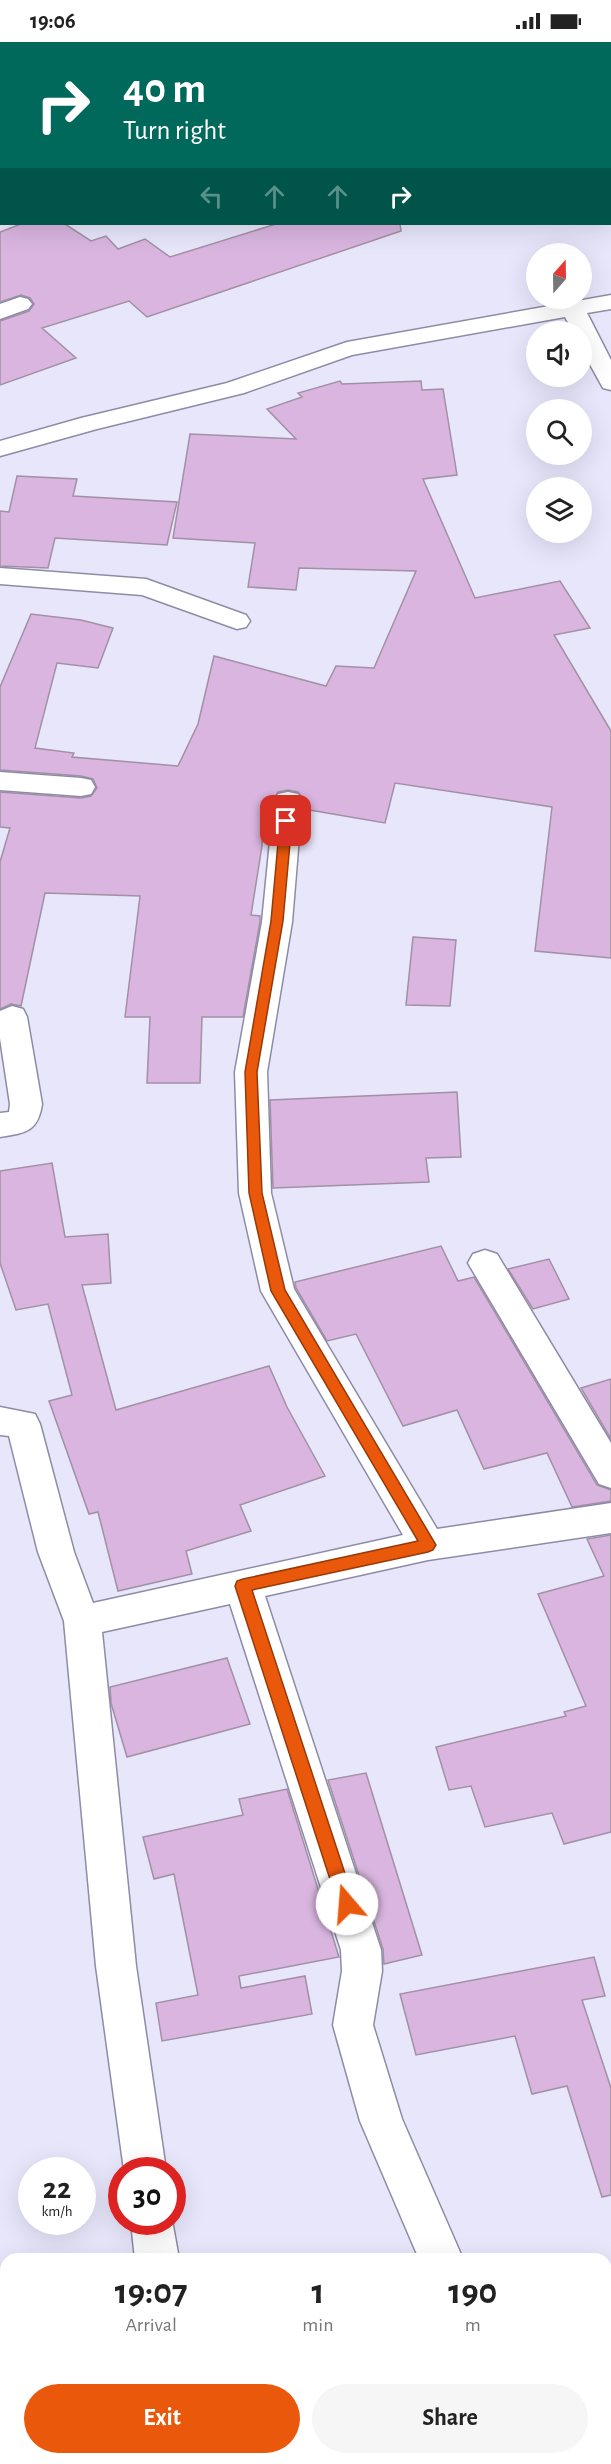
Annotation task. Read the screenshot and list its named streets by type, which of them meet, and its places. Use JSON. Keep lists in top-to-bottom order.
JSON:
{
  "north": "top",
  "page": {
    "status": "19:06",
    "turn": ["40 m", "Turn right"],
    "speed": "22 km/h",
    "limit": "30",
    "eta": [
      "19:07",
      "Arrival",
      "1",
      "min",
      "190",
      "m"
    ],
    "buttons": ["Exit", "Share"]
  }
}
